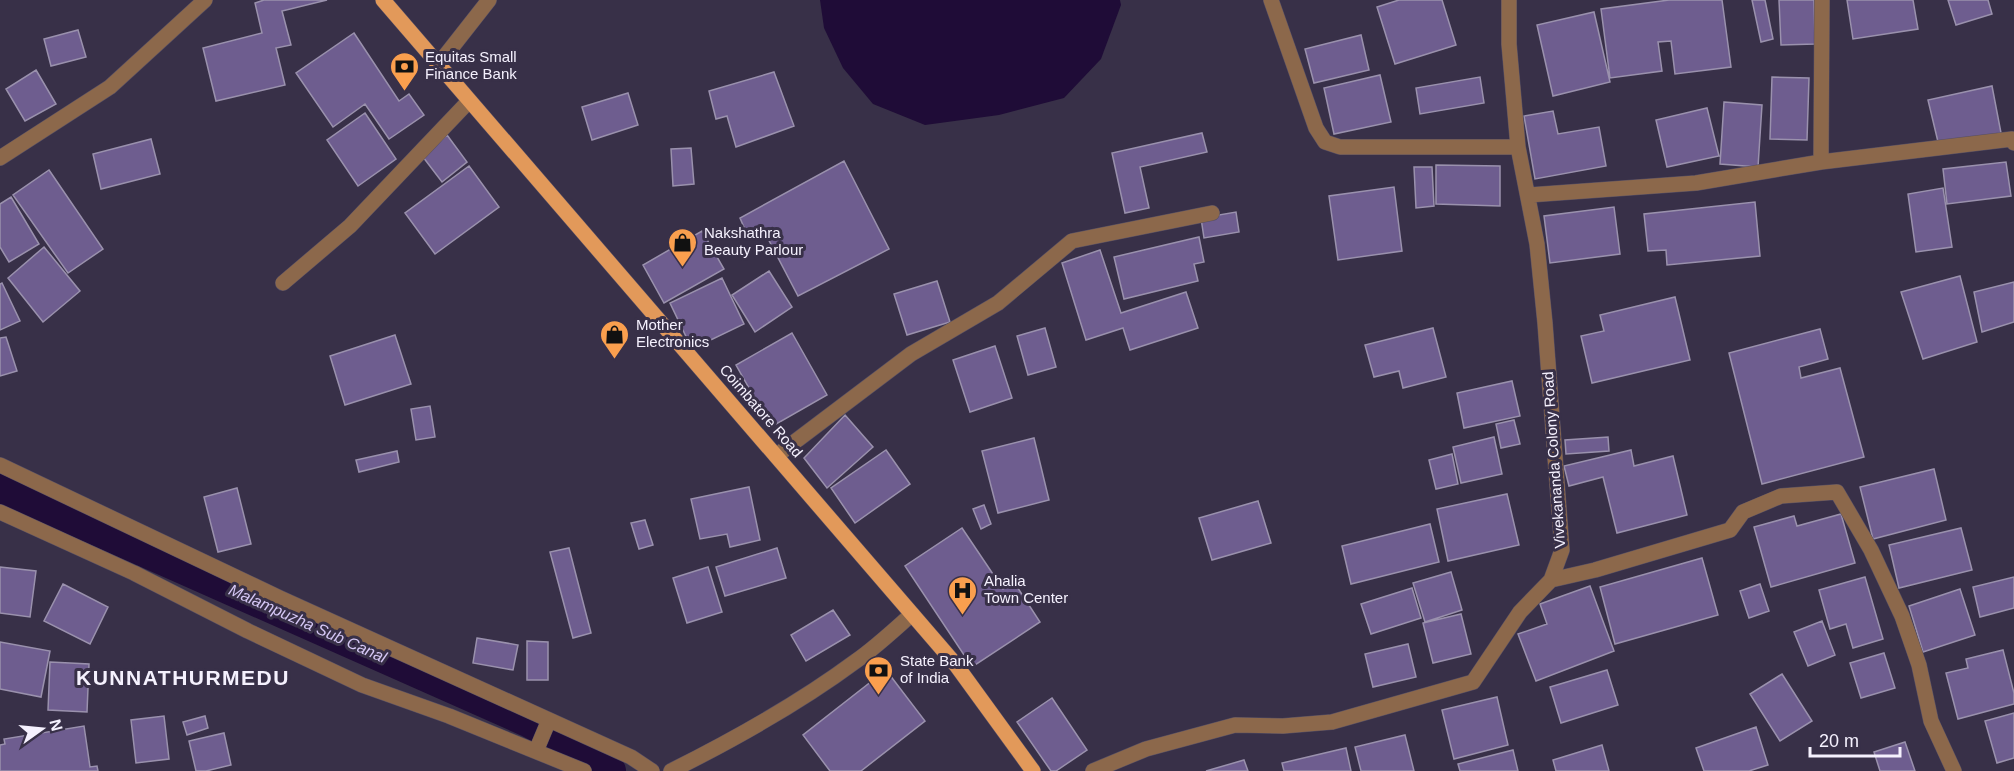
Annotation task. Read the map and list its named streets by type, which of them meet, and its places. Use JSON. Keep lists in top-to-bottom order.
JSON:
{
  "streets": {
    "main road": ["Coimbatore Road"],
    "street": ["Vivekananda Colony Road"]
  },
  "districts": ["KUNNATHURMEDU"],
  "water": ["Malampuzha Sub Canal"],
  "places": {
    "bank": ["Equitas Small Finance Bank", "State Bank of India"],
    "shop": ["Nakshathra Beauty Parlour", "Mother Electronics"],
    "hospital": ["Ahalia Town Center"]
  },
  "scale_bar": "20 m",
  "north": "right"
}
